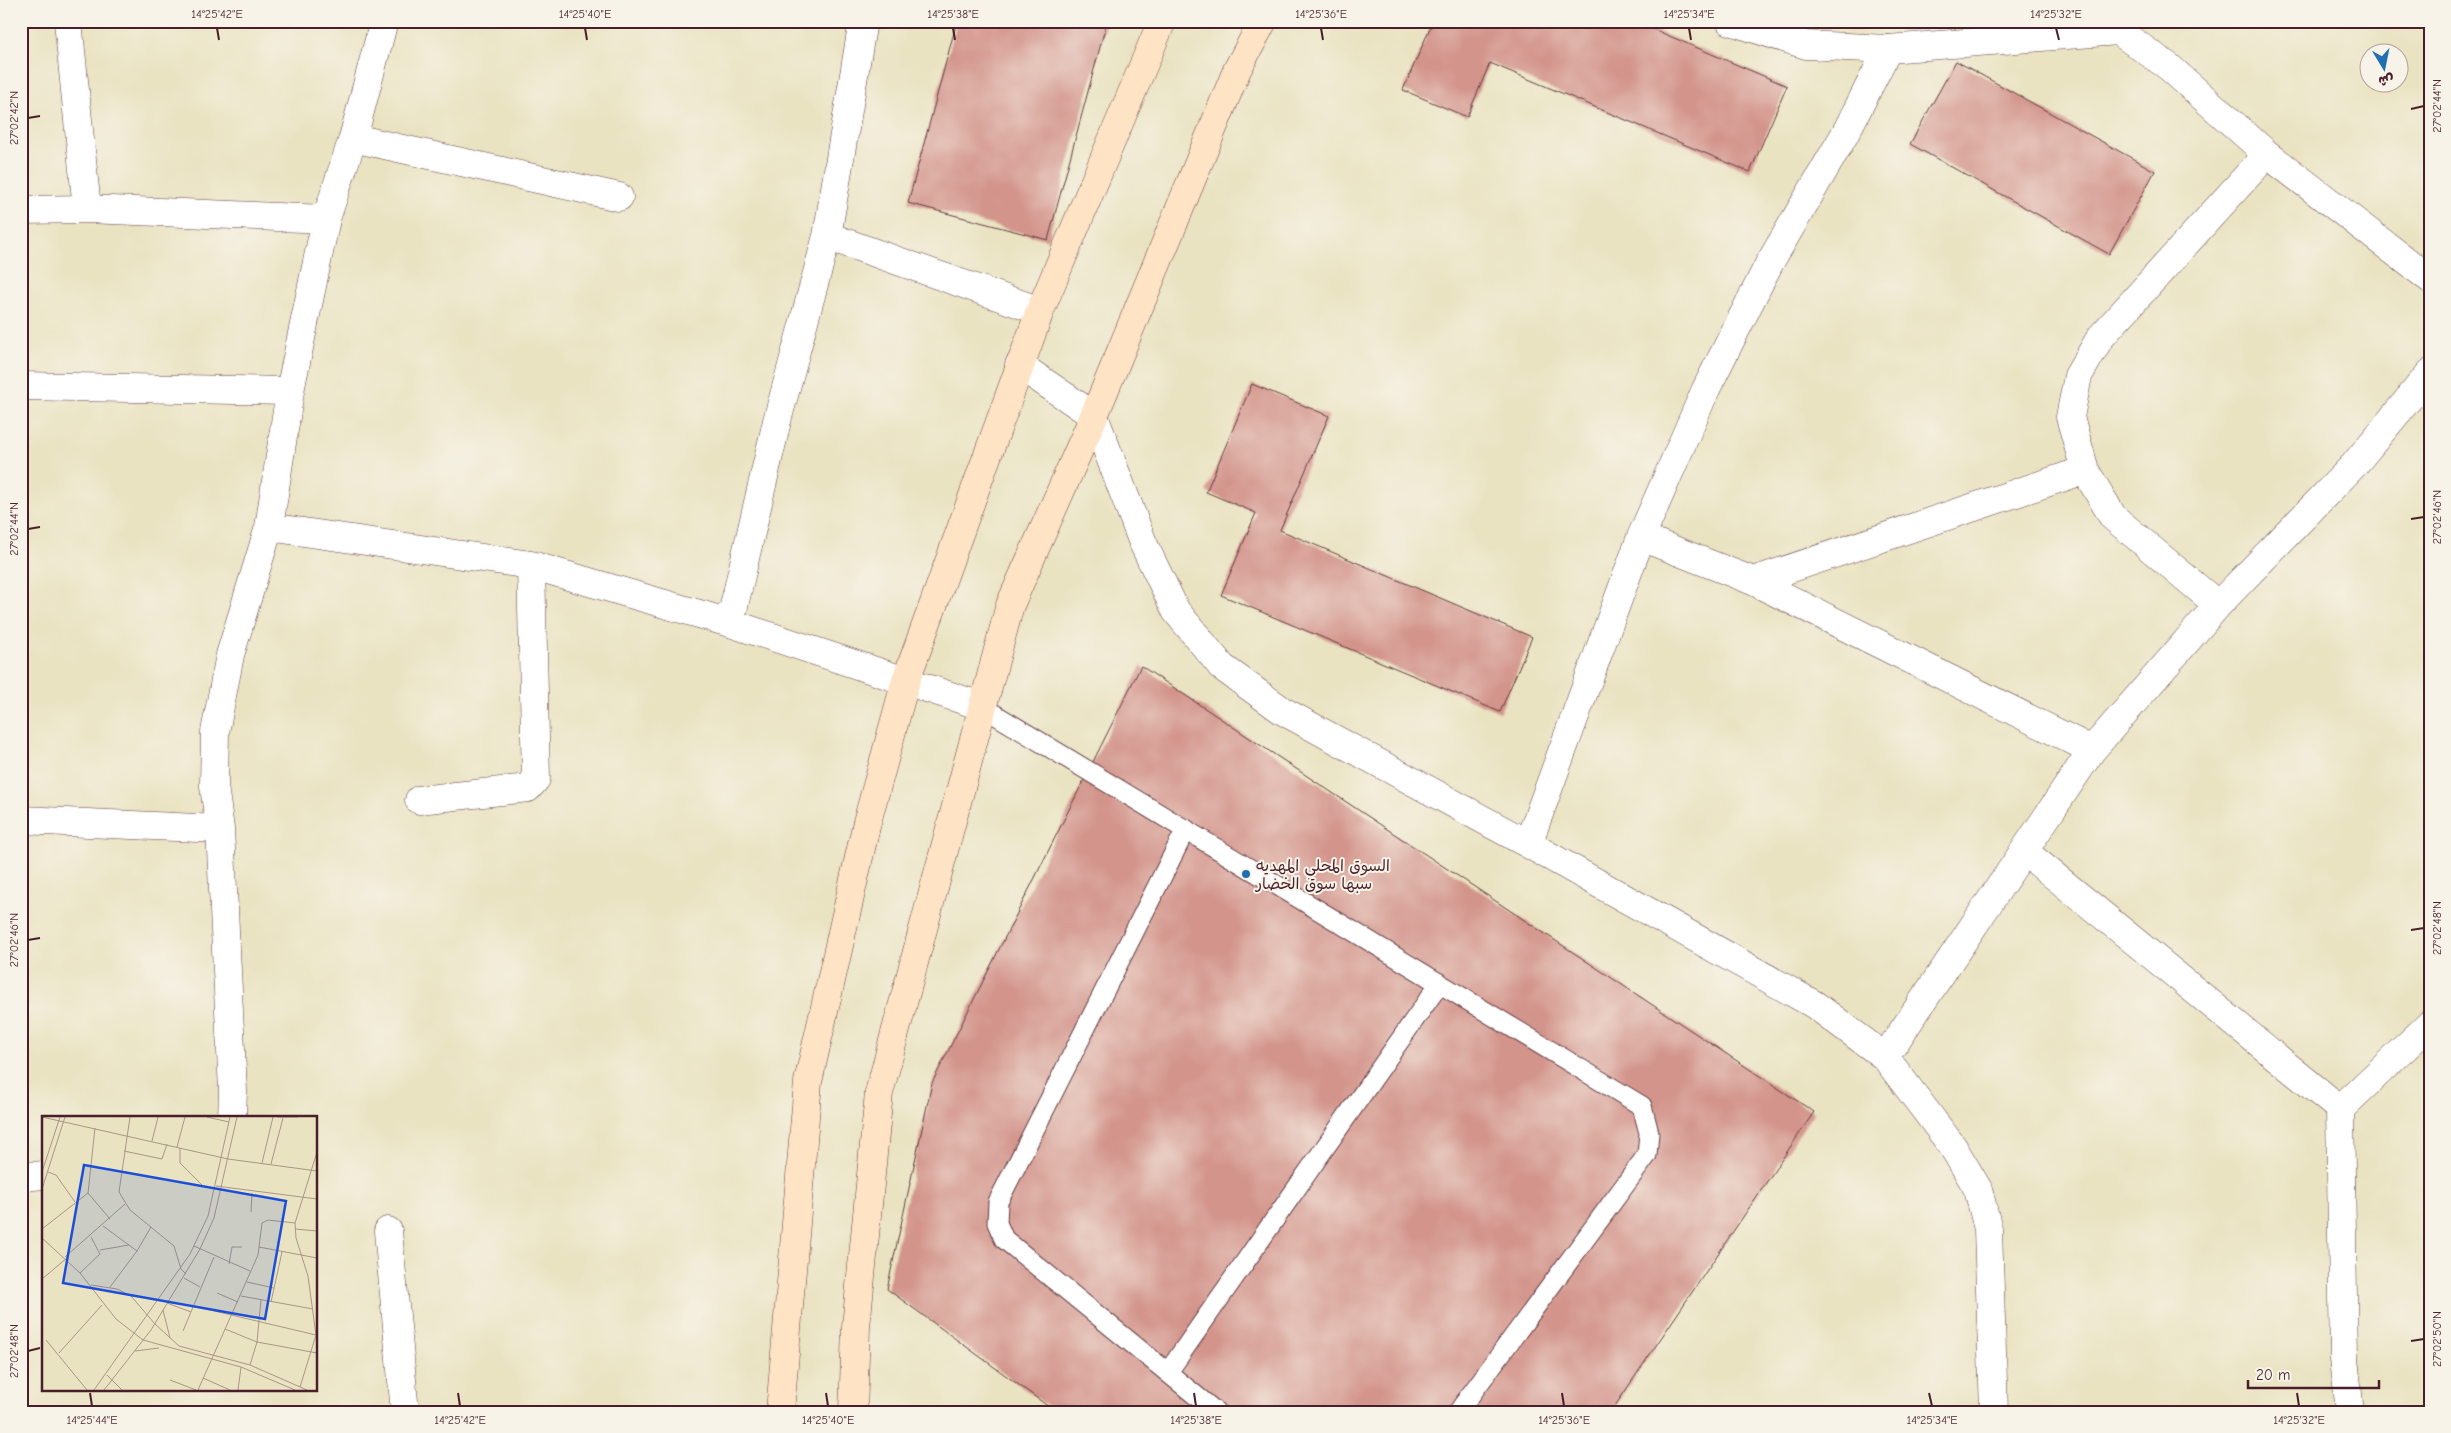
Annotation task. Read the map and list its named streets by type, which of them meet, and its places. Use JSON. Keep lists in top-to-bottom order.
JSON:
{
  "places": ["السوق المحلي المهديه سبها سوق الخضار"],
  "scale_bar": "20 m",
  "north": "bottom",
  "coordinates": [
    "14°25'42\"E",
    "14°25'40\"E",
    "14°25'38\"E",
    "14°25'36\"E",
    "14°25'34\"E",
    "14°25'32\"E",
    "27°02'44\"N",
    "27°02'42\"N",
    "27°02'46\"N",
    "27°02'48\"N",
    "27°02'50\"N",
    "14°25'44\"E"
  ]
}
